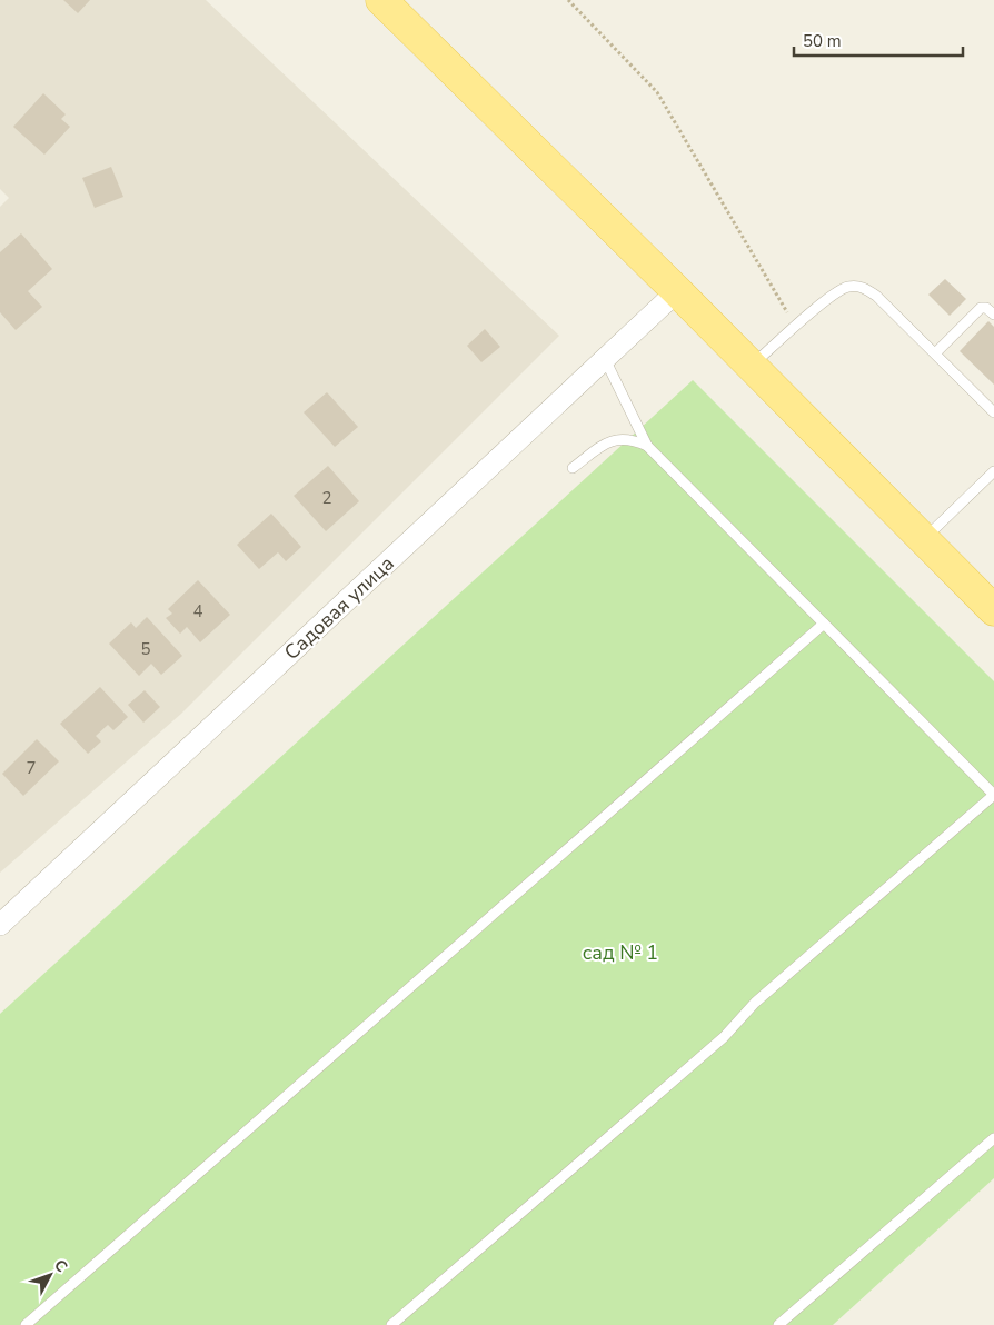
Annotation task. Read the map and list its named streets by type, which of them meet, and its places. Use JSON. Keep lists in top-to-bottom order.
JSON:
{
  "streets": {
    "street": ["Садовая улица"]
  },
  "parks": ["сад № 1"],
  "house_numbers": [
    "2",
    "4",
    "5",
    "7"
  ],
  "scale_bar": "50 m",
  "north": "top right"
}
